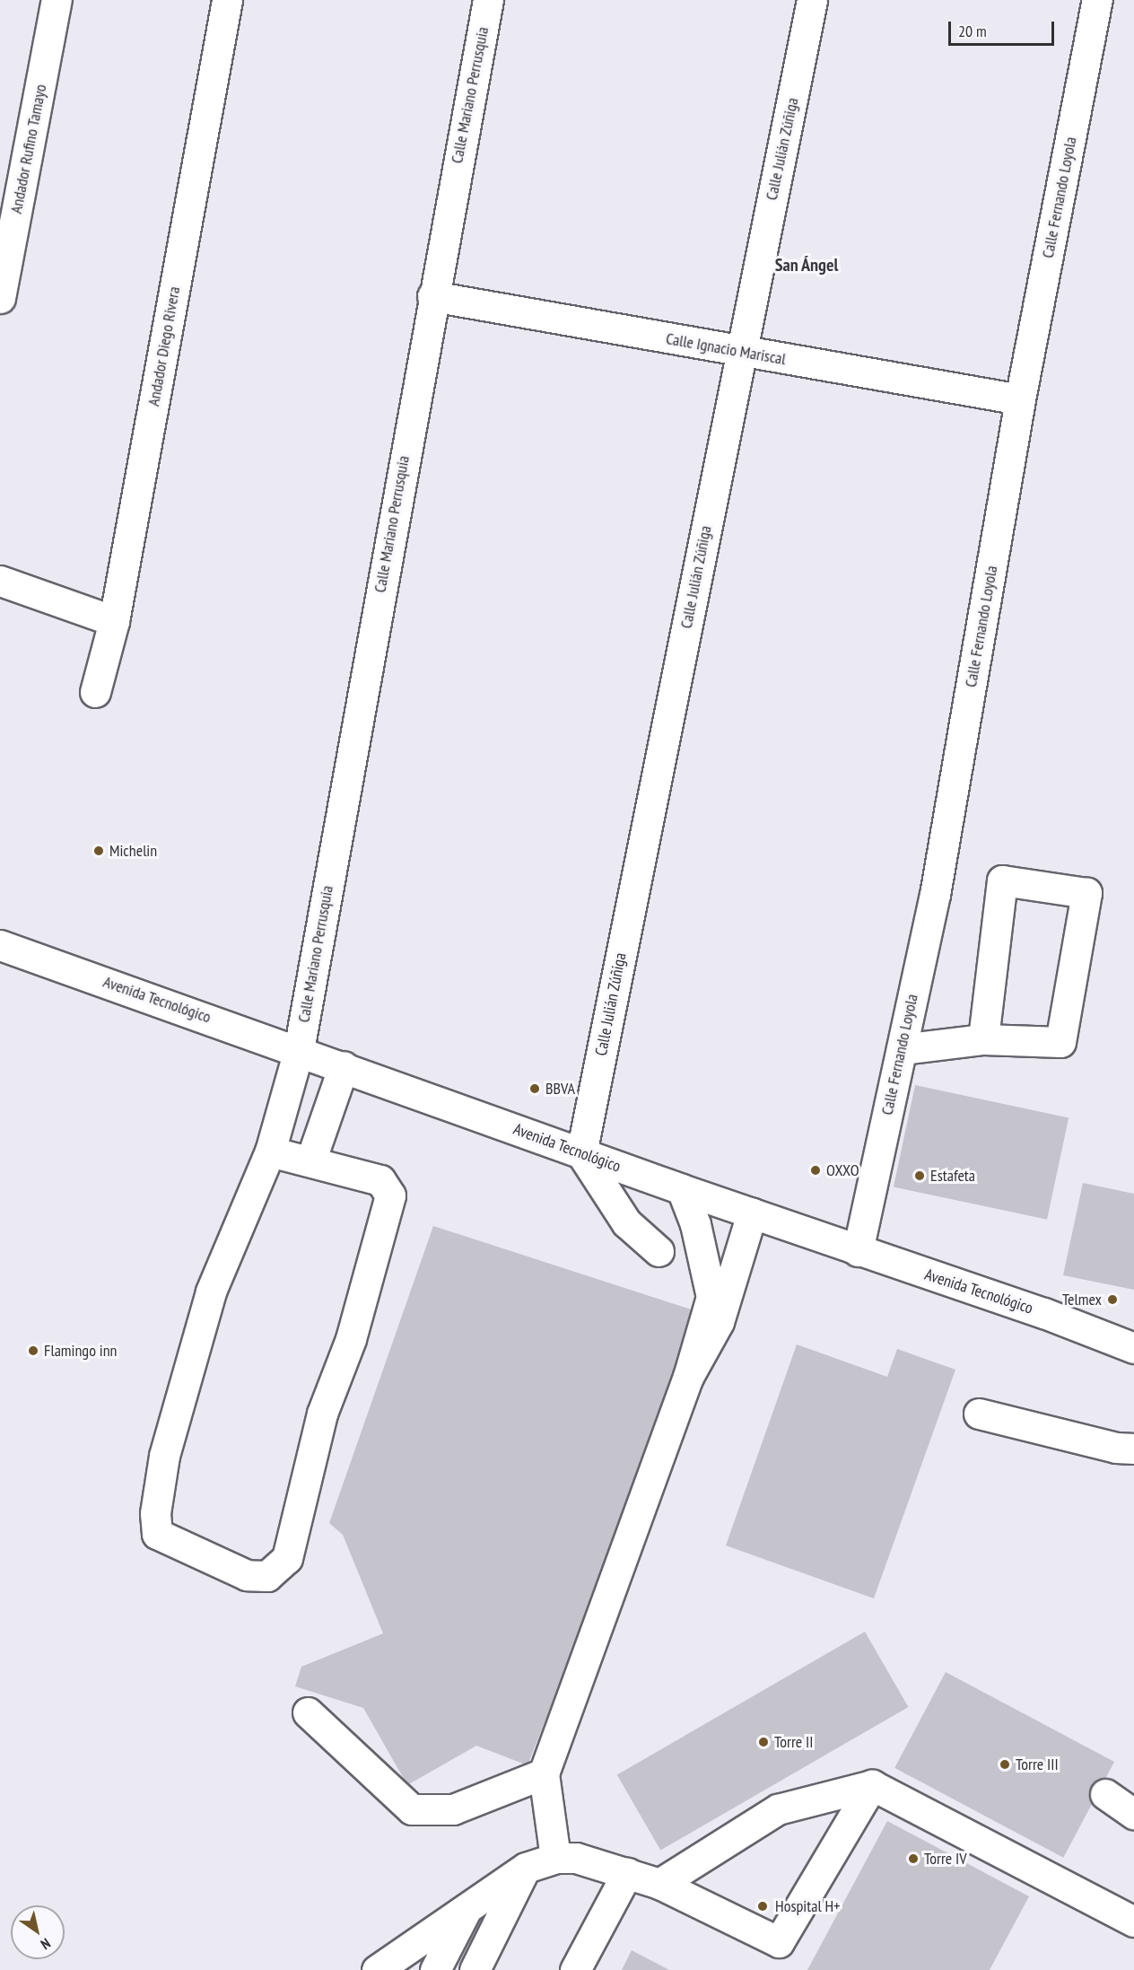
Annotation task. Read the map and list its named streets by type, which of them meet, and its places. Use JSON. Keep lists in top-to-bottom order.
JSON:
{
  "streets": {
    "street": [
      "Calle Mariano Perrusquia",
      "Andador Rufino Tamayo",
      "Calle Julián Zúñiga",
      "Calle Fernando Loyola",
      "Andador Diego Rivera",
      "Calle Ignacio Mariscal",
      "Avenida Tecnológico"
    ]
  },
  "crossings": [
    ["Calle Mariano Perrusquia", "Calle Ignacio Mariscal"],
    ["Calle Mariano Perrusquia", "Avenida Tecnológico"],
    ["Calle Julián Zúñiga", "Calle Ignacio Mariscal"],
    ["Calle Julián Zúñiga", "Avenida Tecnológico"],
    ["Calle Fernando Loyola", "Calle Ignacio Mariscal"],
    ["Calle Fernando Loyola", "Avenida Tecnológico"]
  ],
  "districts": ["San Ángel"],
  "places": [
    "Michelin",
    "BBVA",
    "OXXO",
    "Estafeta",
    "Telmex",
    "Flamingo inn",
    "Torre II",
    "Torre III",
    "Torre IV",
    "Hospital H+"
  ],
  "scale_bar": "20 m",
  "north": "bottom right"
}
